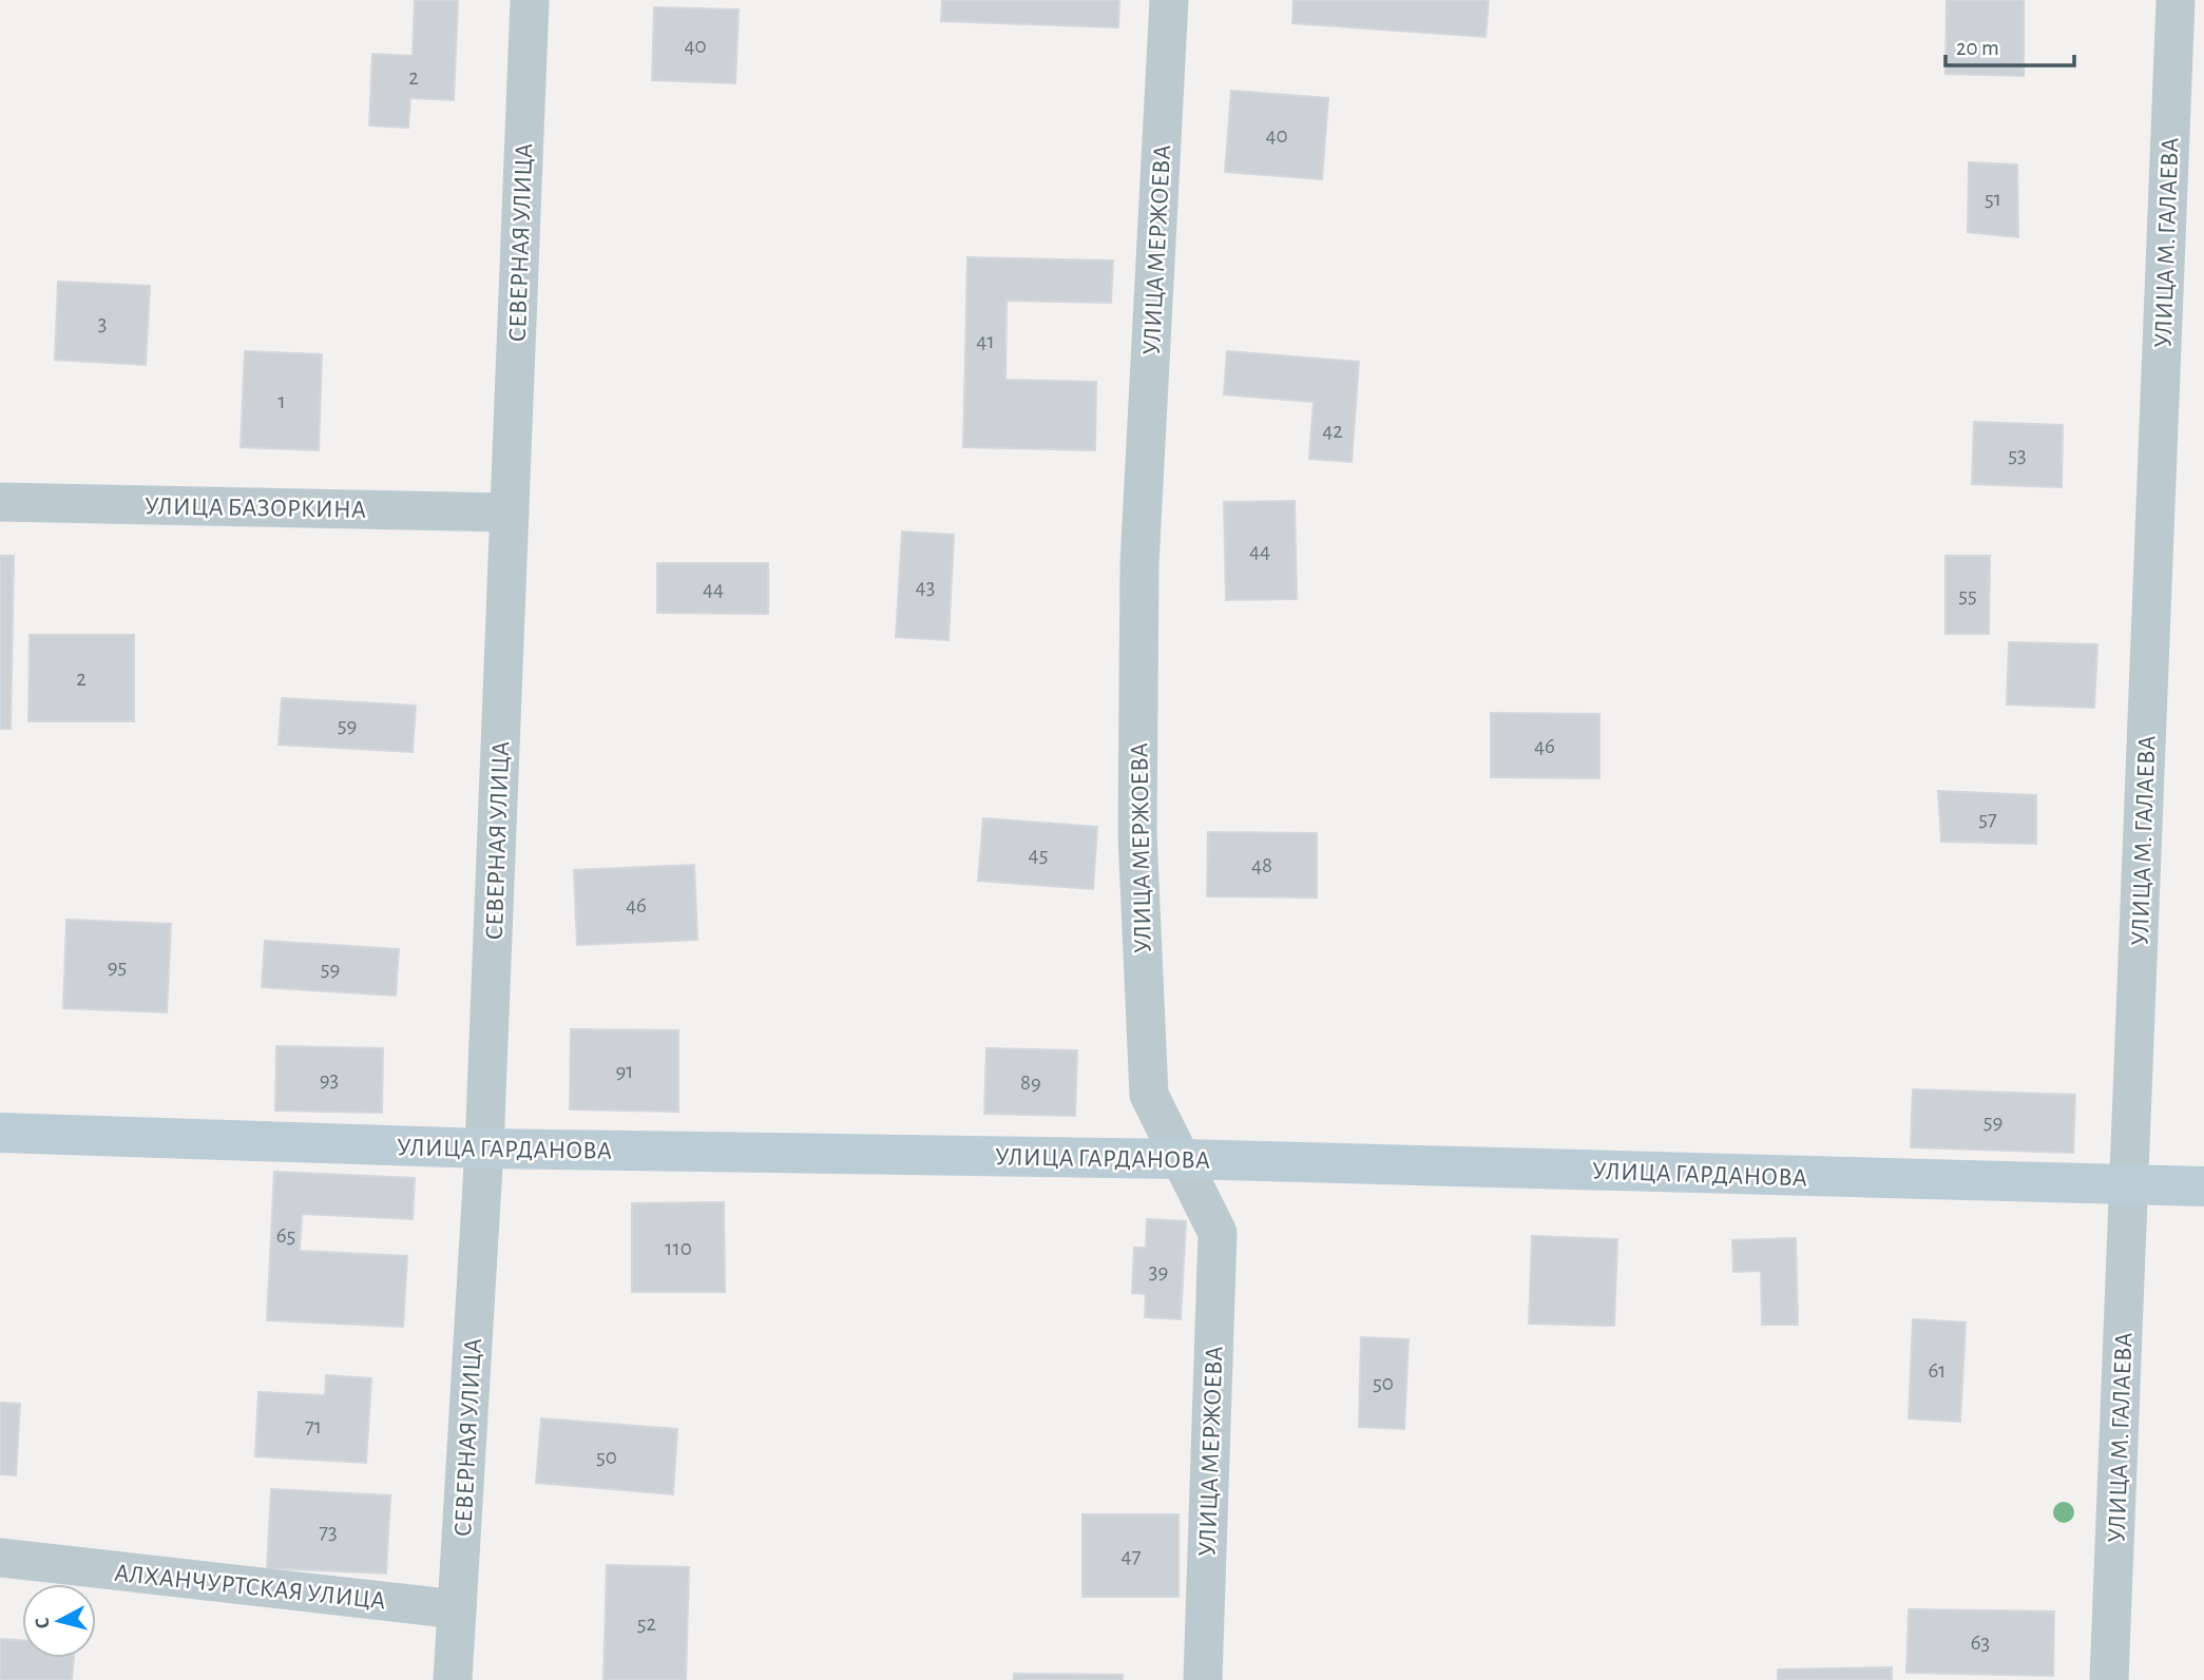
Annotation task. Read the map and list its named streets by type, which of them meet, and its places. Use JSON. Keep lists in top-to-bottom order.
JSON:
{
  "streets": {
    "street": [
      "СЕВЕРНАЯ УЛИЦА",
      "УЛИЦА М. ГАЛАЕВА",
      "УЛИЦА МЕРЖОЕВА",
      "УЛИЦА БАЗОРКИНА",
      "УЛИЦА ГАРДАНОВА",
      "АЛХАНЧУРТСКАЯ УЛИЦА"
    ]
  },
  "crossings": [
    ["СЕВЕРНАЯ УЛИЦА", "УЛИЦА БАЗОРКИНА"],
    ["СЕВЕРНАЯ УЛИЦА", "УЛИЦА ГАРДАНОВА"],
    ["СЕВЕРНАЯ УЛИЦА", "АЛХАНЧУРТСКАЯ УЛИЦА"],
    ["УЛИЦА М. ГАЛАЕВА", "УЛИЦА ГАРДАНОВА"],
    ["УЛИЦА МЕРЖОЕВА", "УЛИЦА ГАРДАНОВА"]
  ],
  "house_numbers": [
    "40",
    "2",
    "40",
    "51",
    "3",
    "41",
    "1",
    "42",
    "53",
    "44",
    "43",
    "44",
    "55",
    "2",
    "59",
    "46",
    "57",
    "45",
    "48",
    "46",
    "95",
    "59",
    "91",
    "93",
    "89",
    "59",
    "65",
    "110",
    "39",
    "61",
    "50",
    "71",
    "50",
    "73",
    "47",
    "52",
    "63"
  ],
  "scale_bar": "20 m",
  "north": "left"
}
